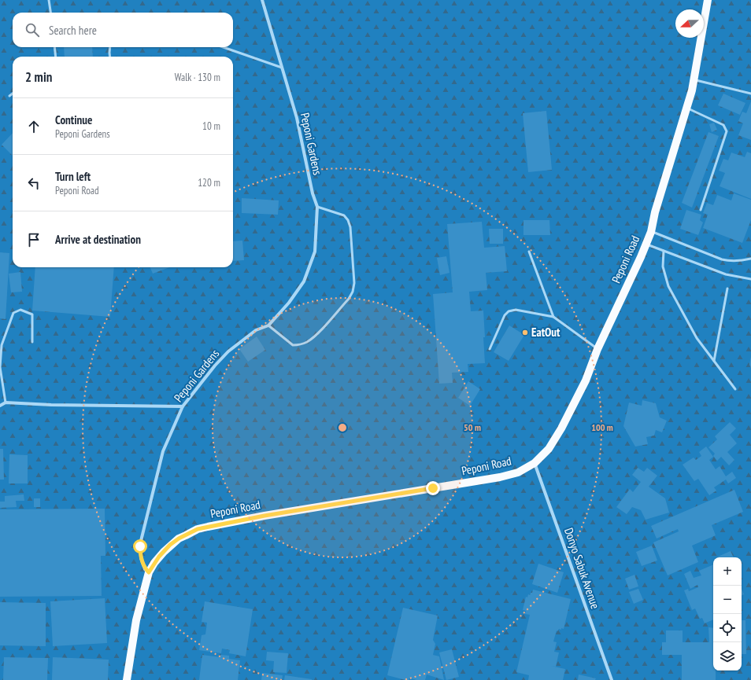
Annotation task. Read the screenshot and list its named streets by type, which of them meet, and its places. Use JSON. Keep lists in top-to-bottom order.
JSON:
{
  "streets": {
    "main road": ["Peponi Road"],
    "street": ["Peponi Gardens", "Donyo Sabuk Avenue"]
  },
  "crossings": [
    ["Peponi Gardens", "Peponi Road"],
    ["Peponi Road", "Donyo Sabuk Avenue"]
  ],
  "places": ["EatOut"],
  "north": "left",
  "page": {
    "search": "Search here",
    "heading": ["2 min", "Walk · 130 m"],
    "list": [
      ["Continue", "Peponi Gardens", "10 m"],
      ["Turn left", "Peponi Road", "120 m"],
      "Arrive at destination"
    ],
    "map_buttons": ["+", "−"]
  },
  "rings": ["50 m", "100 m"]
}
